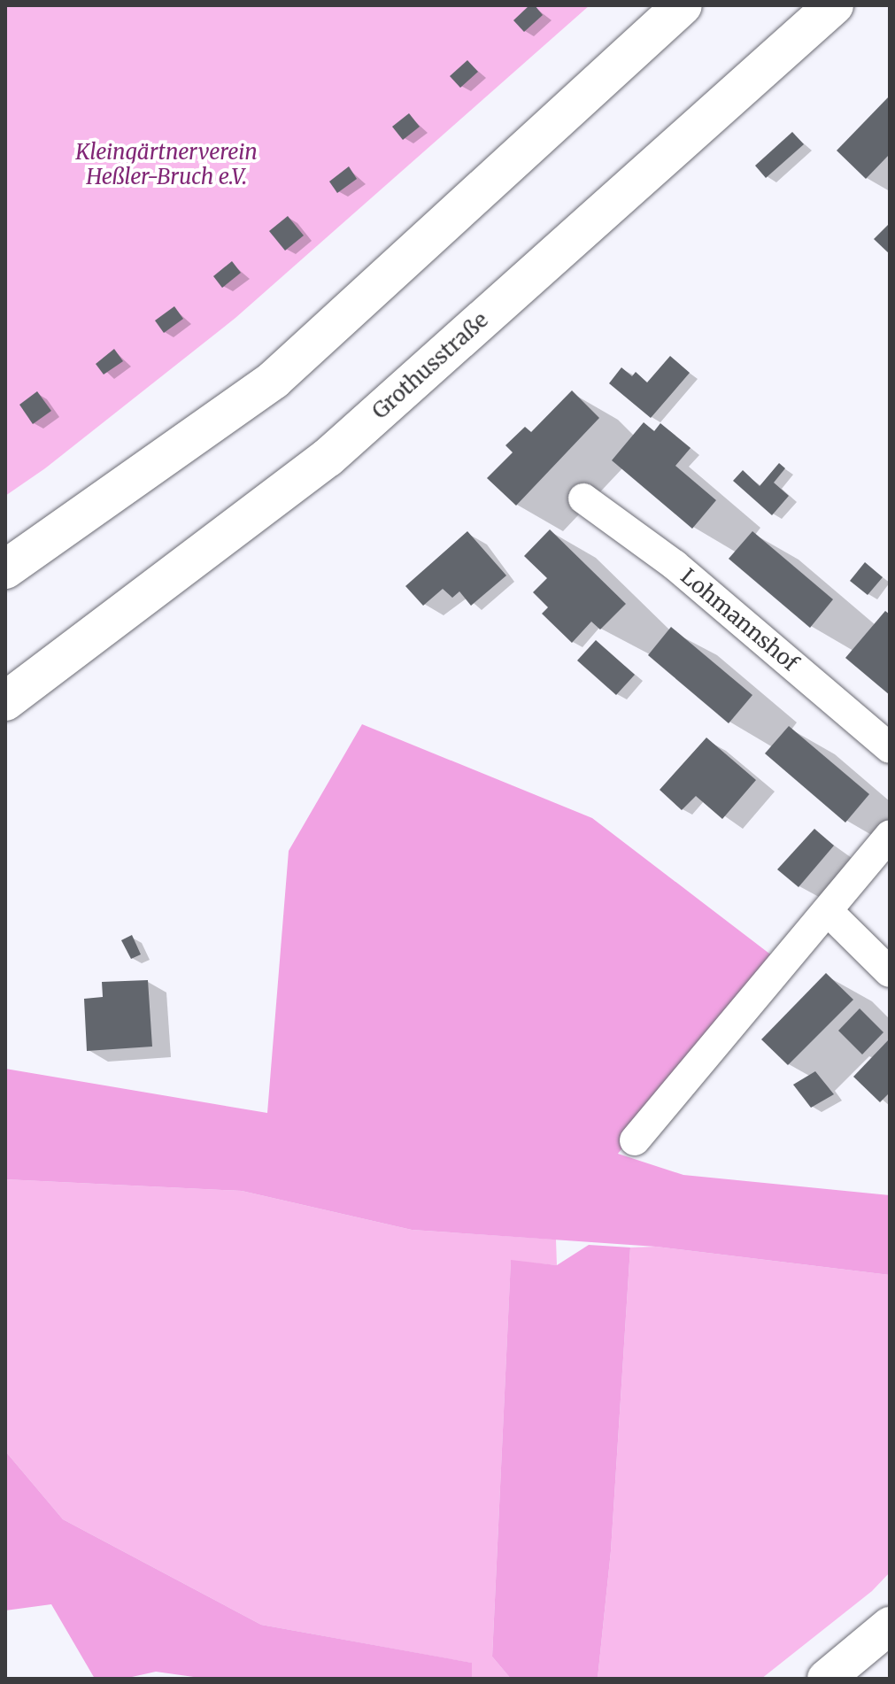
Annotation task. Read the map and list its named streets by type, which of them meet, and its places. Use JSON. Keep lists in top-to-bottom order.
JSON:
{
  "streets": {
    "main road": ["Grothusstraße"],
    "street": ["Lohmannshof"]
  },
  "parks": ["Kleingärtnerverein Heßler-Bruch e.V."]
}
